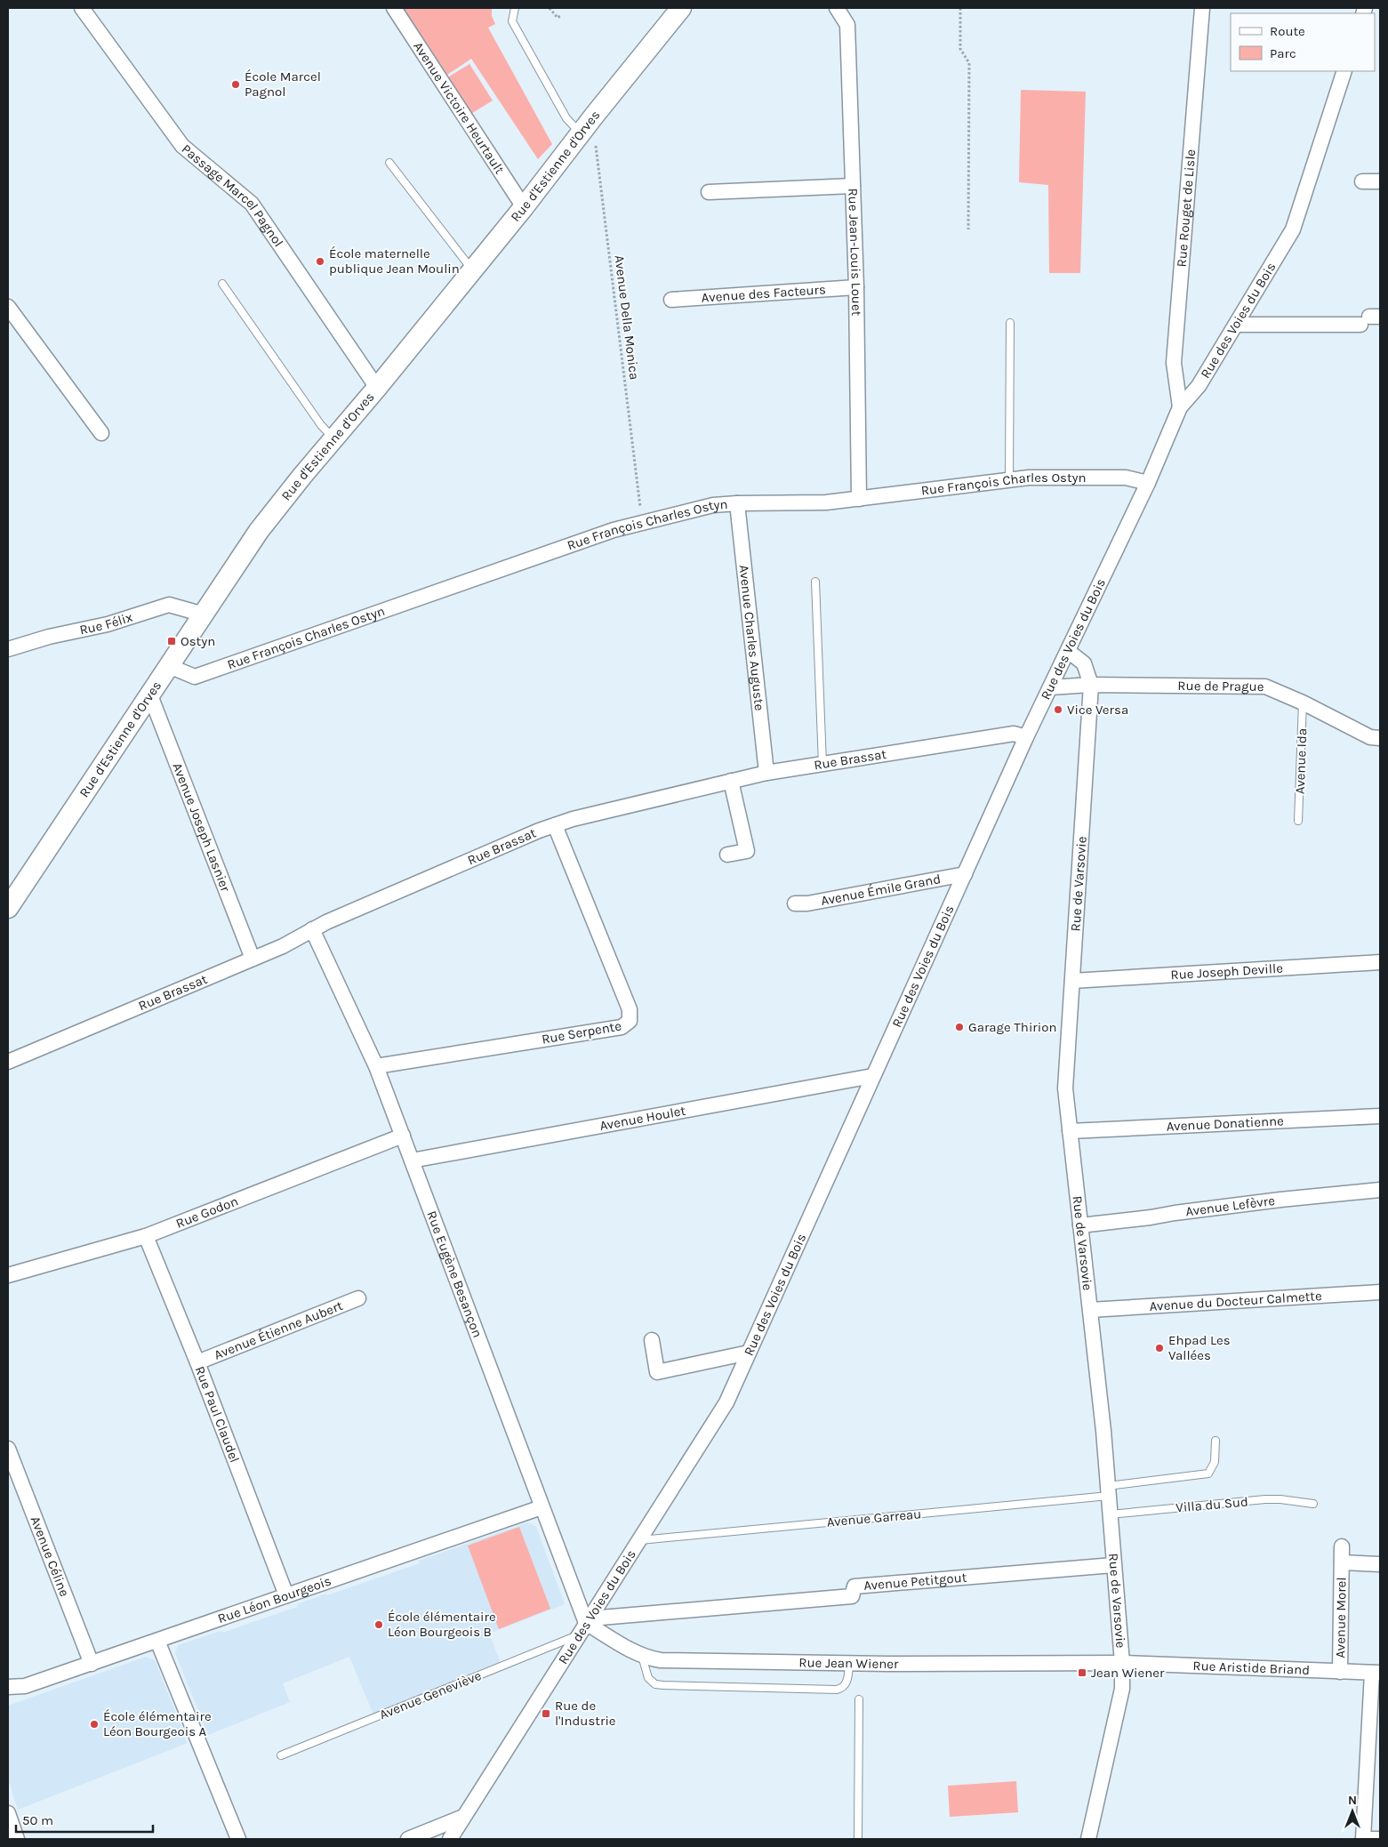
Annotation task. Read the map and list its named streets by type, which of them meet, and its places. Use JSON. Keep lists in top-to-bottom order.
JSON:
{
  "streets": {
    "street": [
      "Avenue Victoire Heurtault",
      "Rue d'Estienne d'Orves",
      "Passage Marcel Pagnol",
      "Rue Rouget de Lisle",
      "Rue Jean-Louis Louet",
      "Avenue des Facteurs",
      "Rue des Voies du Bois",
      "Rue François Charles Ostyn",
      "Rue Félix",
      "Avenue Charles Auguste",
      "Rue de Prague",
      "Rue Brassat",
      "Avenue Joseph Lasnier",
      "Rue de Varsovie",
      "Avenue Émile Grand",
      "Rue Joseph Deville",
      "Rue Serpente",
      "Avenue Houlet",
      "Avenue Donatienne",
      "Avenue Lefèvre",
      "Rue Godon",
      "Rue Eugène Besançon",
      "Avenue du Docteur Calmette",
      "Avenue Étienne Aubert",
      "Rue Paul Claudel",
      "Avenue Céline",
      "Avenue Petitgout",
      "Rue Léon Bourgeois",
      "Avenue Morel",
      "Rue Jean Wiener",
      "Rue Aristide Briand"
    ],
    "lane": [
      "Avenue Ida",
      "Villa du Sud",
      "Avenue Garreau",
      "Avenue Geneviève"
    ],
    "path": ["Avenue Della Monica"]
  },
  "crossings": [
    ["Avenue Victoire Heurtault", "Rue d'Estienne d'Orves"],
    ["Rue d'Estienne d'Orves", "Passage Marcel Pagnol"],
    ["Rue d'Estienne d'Orves", "Avenue Della Monica"],
    ["Rue d'Estienne d'Orves", "Rue François Charles Ostyn"],
    ["Rue d'Estienne d'Orves", "Rue Félix"],
    ["Rue d'Estienne d'Orves", "Avenue Joseph Lasnier"],
    ["Rue Rouget de Lisle", "Rue des Voies du Bois"],
    ["Rue Jean-Louis Louet", "Avenue des Facteurs"],
    ["Rue Jean-Louis Louet", "Rue François Charles Ostyn"],
    ["Avenue Della Monica", "Rue François Charles Ostyn"],
    ["Rue des Voies du Bois", "Rue François Charles Ostyn"],
    ["Rue des Voies du Bois", "Rue de Prague"],
    ["Rue des Voies du Bois", "Rue Brassat"],
    ["Rue des Voies du Bois", "Rue de Varsovie"],
    ["Rue des Voies du Bois", "Avenue Émile Grand"],
    ["Rue des Voies du Bois", "Avenue Houlet"],
    ["Rue des Voies du Bois", "Rue Eugène Besançon"],
    ["Rue des Voies du Bois", "Avenue Garreau"],
    ["Rue des Voies du Bois", "Avenue Petitgout"],
    ["Rue des Voies du Bois", "Rue Jean Wiener"],
    ["Rue des Voies du Bois", "Avenue Geneviève"],
    ["Rue François Charles Ostyn", "Avenue Charles Auguste"],
    ["Avenue Charles Auguste", "Rue Brassat"],
    ["Rue de Prague", "Avenue Ida"],
    ["Rue de Prague", "Rue de Varsovie"],
    ["Rue Brassat", "Avenue Joseph Lasnier"],
    ["Rue Brassat", "Rue Serpente"],
    ["Rue Brassat", "Rue Eugène Besançon"],
    ["Rue de Varsovie", "Rue Joseph Deville"],
    ["Rue de Varsovie", "Avenue Donatienne"],
    ["Rue de Varsovie", "Avenue Lefèvre"],
    ["Rue de Varsovie", "Avenue du Docteur Calmette"],
    ["Rue de Varsovie", "Villa du Sud"],
    ["Rue de Varsovie", "Avenue Garreau"],
    ["Rue de Varsovie", "Avenue Petitgout"],
    ["Rue de Varsovie", "Rue Jean Wiener"],
    ["Rue de Varsovie", "Rue Aristide Briand"],
    ["Rue Serpente", "Rue Eugène Besançon"],
    ["Avenue Houlet", "Rue Eugène Besançon"],
    ["Rue Godon", "Rue Eugène Besançon"],
    ["Rue Godon", "Rue Paul Claudel"],
    ["Rue Eugène Besançon", "Avenue Petitgout"],
    ["Rue Eugène Besançon", "Rue Léon Bourgeois"],
    ["Rue Eugène Besançon", "Rue Jean Wiener"],
    ["Rue Eugène Besançon", "Avenue Geneviève"],
    ["Avenue Étienne Aubert", "Rue Paul Claudel"],
    ["Rue Paul Claudel", "Rue Léon Bourgeois"],
    ["Avenue Céline", "Rue Léon Bourgeois"],
    ["Avenue Petitgout", "Rue Jean Wiener"],
    ["Avenue Petitgout", "Avenue Geneviève"],
    ["Avenue Morel", "Rue Aristide Briand"],
    ["Rue Jean Wiener", "Rue Aristide Briand"],
    ["Rue Jean Wiener", "Avenue Geneviève"]
  ],
  "places": {
    "other": [
      "École Marcel Pagnol",
      "École maternelle publique Jean Moulin",
      "Vice Versa",
      "Garage Thirion",
      "Ehpad Les Vallées",
      "École élémentaire Léon Bourgeois B",
      "École élémentaire Léon Bourgeois A"
    ],
    "transit": ["Ostyn", "Jean Wiener", "Rue de l'Industrie"]
  },
  "legend": ["Route", "Parc"],
  "scale_bar": "50 m",
  "north": "top"
}
